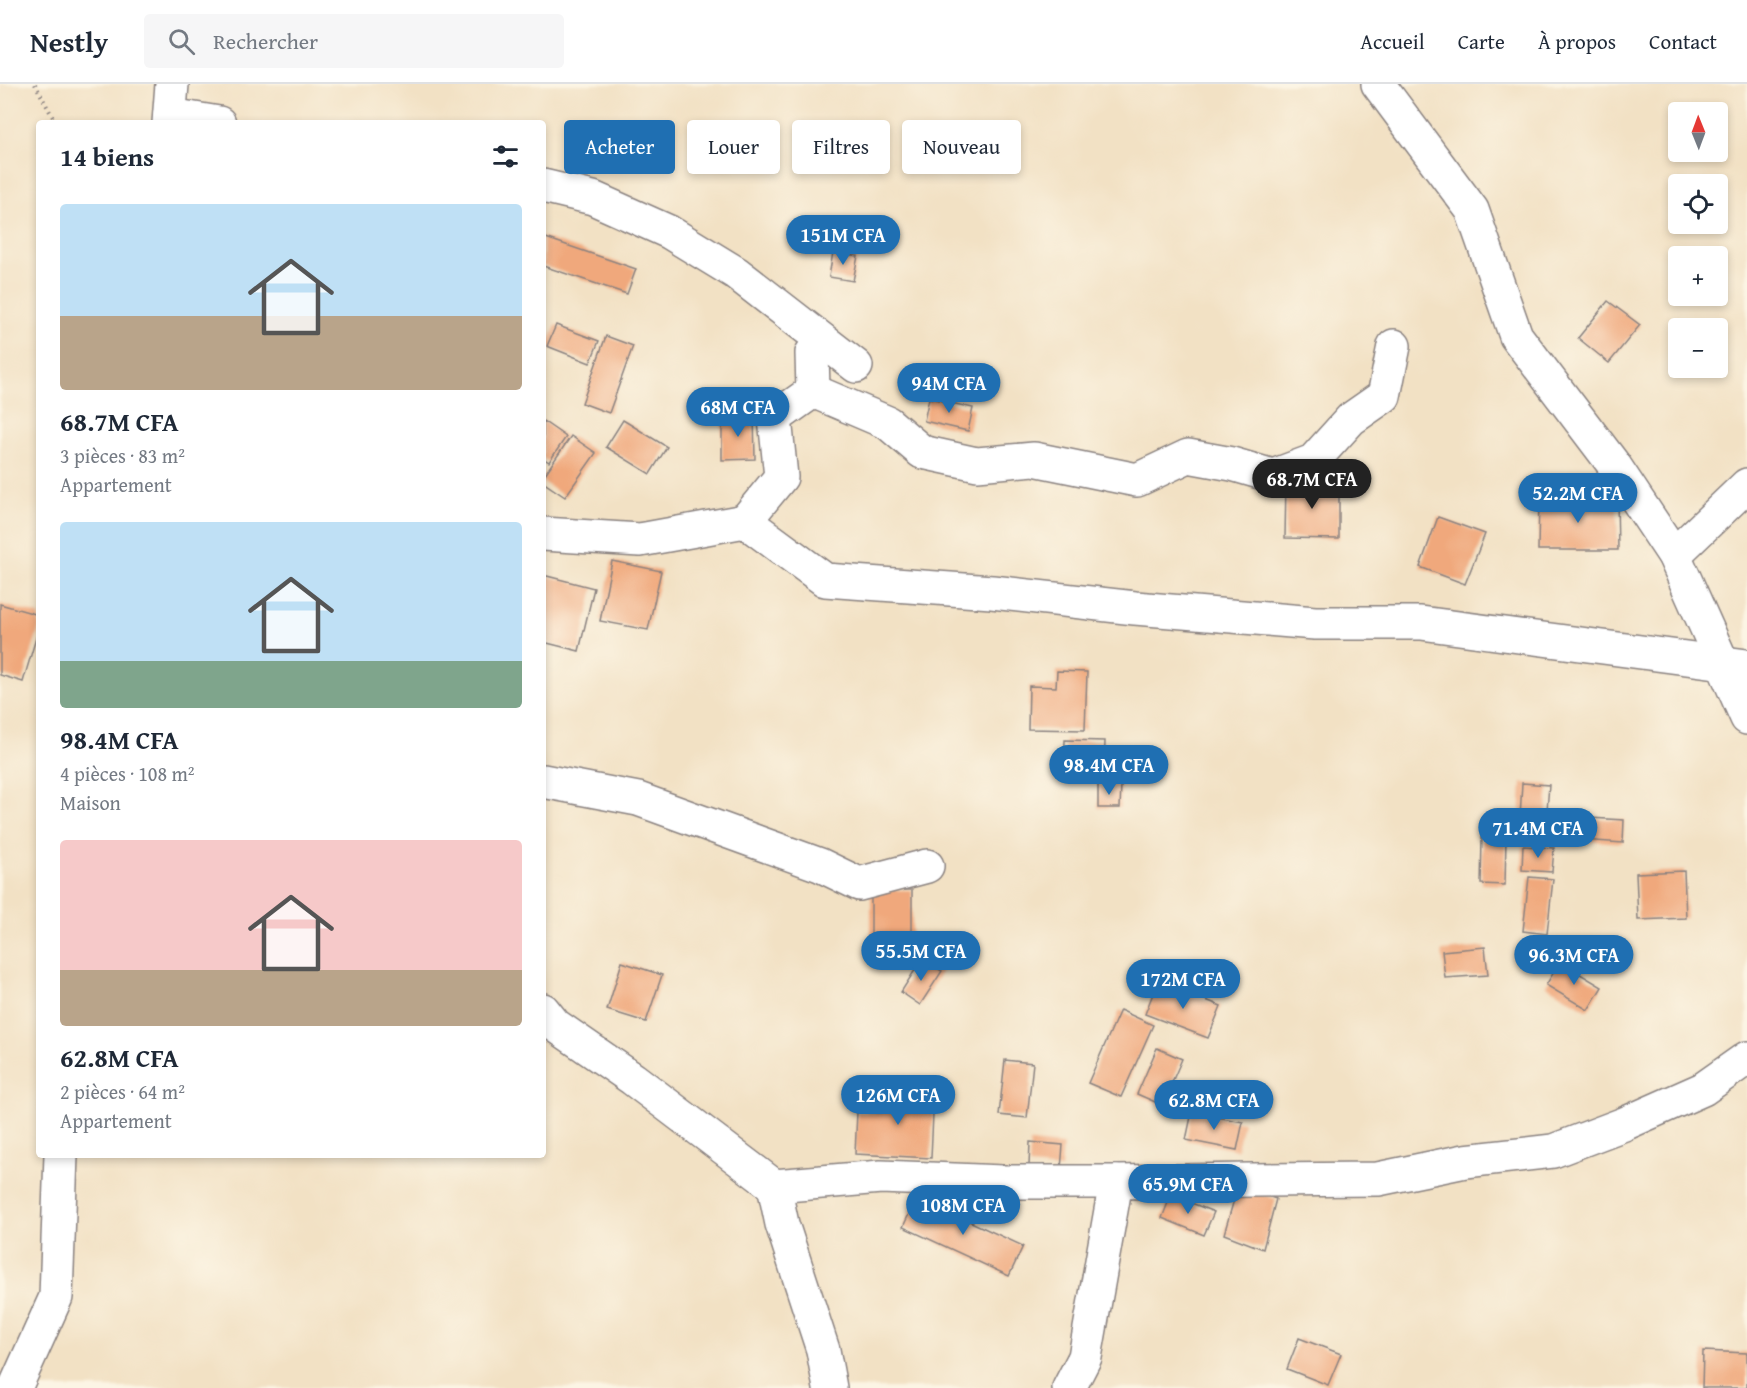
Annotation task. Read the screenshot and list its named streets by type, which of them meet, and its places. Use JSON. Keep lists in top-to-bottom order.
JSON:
{
  "north": "top",
  "page": {
    "header": "Nestly",
    "search": "Rechercher",
    "nav": [
      "Accueil",
      "Carte",
      "À propos",
      "Contact"
    ],
    "map_buttons": ["+", "−"],
    "chip": [
      "Acheter",
      "Louer",
      "Filtres",
      "Nouveau"
    ],
    "heading": "14 biens",
    "list": [
      {
        "name": "68.7M CFA",
        "note": "3 pièces · 83 m² · Appartement"
      },
      {
        "name": "98.4M CFA",
        "note": "4 pièces · 108 m² · Maison"
      },
      {
        "name": "62.8M CFA",
        "note": "2 pièces · 64 m² · Appartement"
      }
    ],
    "price": [
      "151M CFA",
      "94M CFA",
      "68M CFA",
      "68.7M CFA",
      "52.2M CFA",
      "98.4M CFA",
      "71.4M CFA",
      "55.5M CFA",
      "96.3M CFA",
      "172M CFA",
      "126M CFA",
      "62.8M CFA",
      "65.9M CFA",
      "108M CFA"
    ]
  }
}
